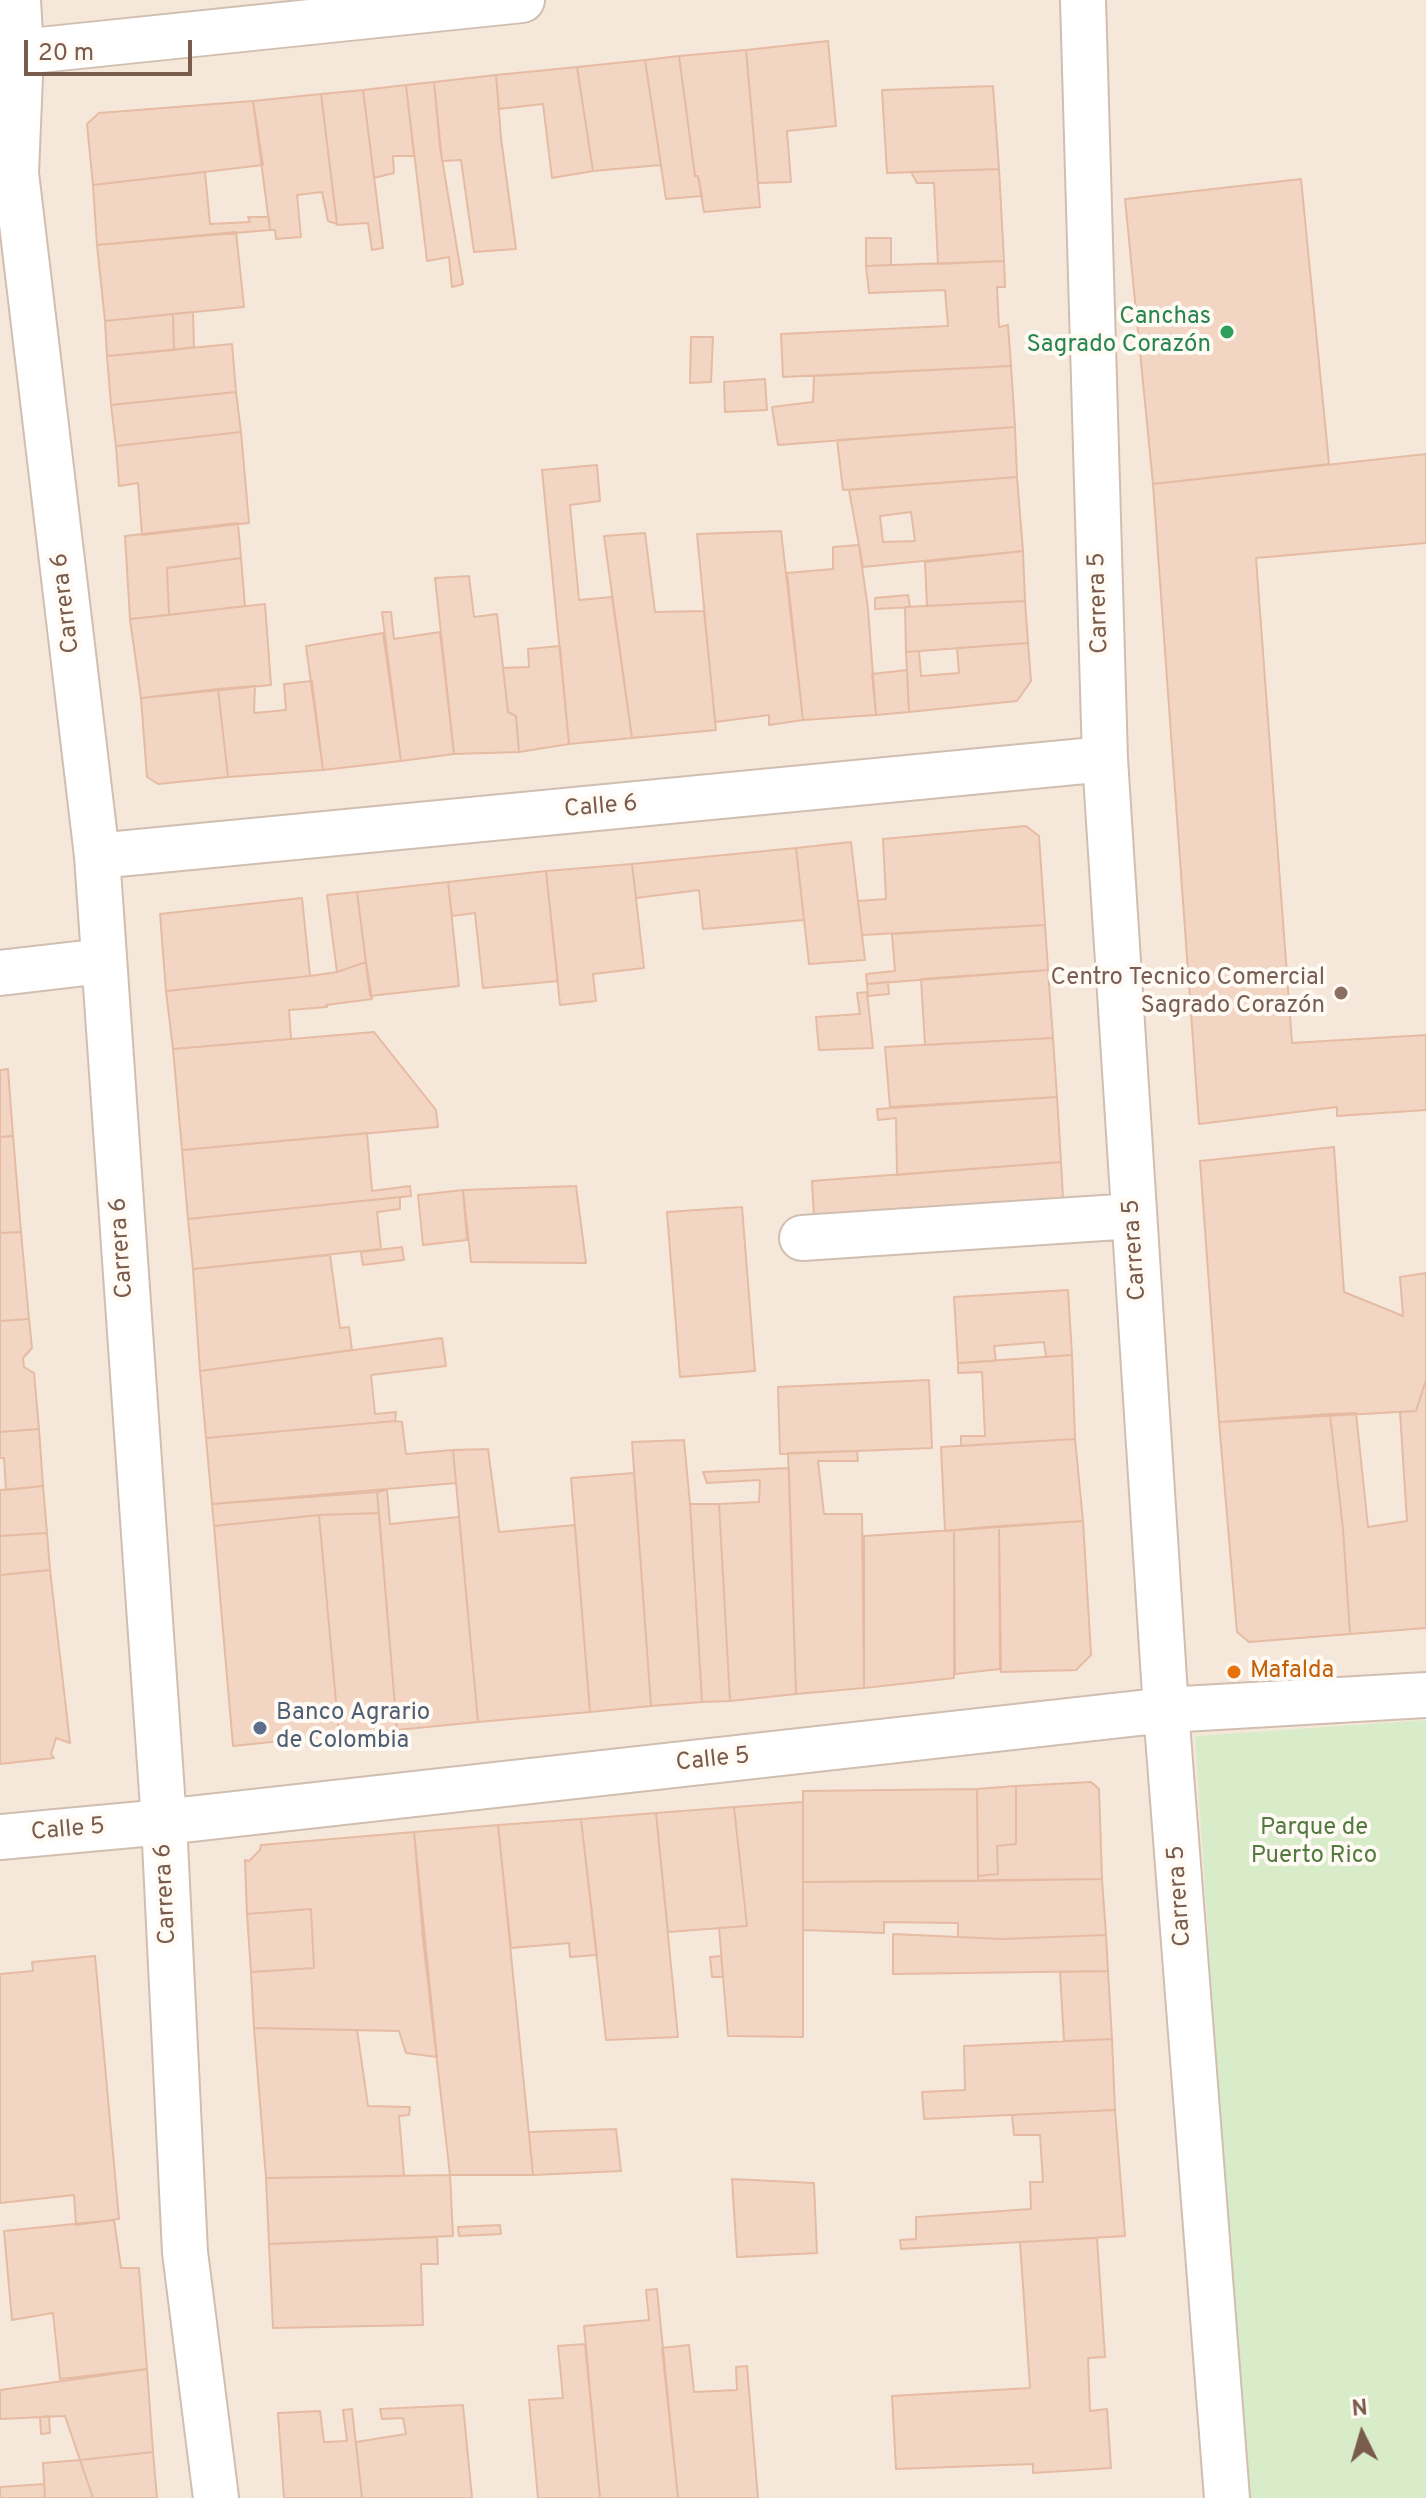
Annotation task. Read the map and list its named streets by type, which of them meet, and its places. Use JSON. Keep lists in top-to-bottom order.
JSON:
{
  "streets": {
    "street": [
      "Carrera 6",
      "Carrera 5",
      "Calle 6",
      "Calle 5"
    ]
  },
  "crossings": [
    ["Carrera 6", "Calle 6"],
    ["Carrera 6", "Calle 5"],
    ["Carrera 5", "Calle 6"],
    ["Carrera 5", "Calle 5"]
  ],
  "parks": ["Parque de Puerto Rico"],
  "places": [
    "Canchas Sagrado Corazón",
    "Centro Tecnico Comercial Sagrado Corazón",
    "Mafalda",
    "Banco Agrario de Colombia"
  ],
  "scale_bar": "20 m",
  "north": "top"
}
